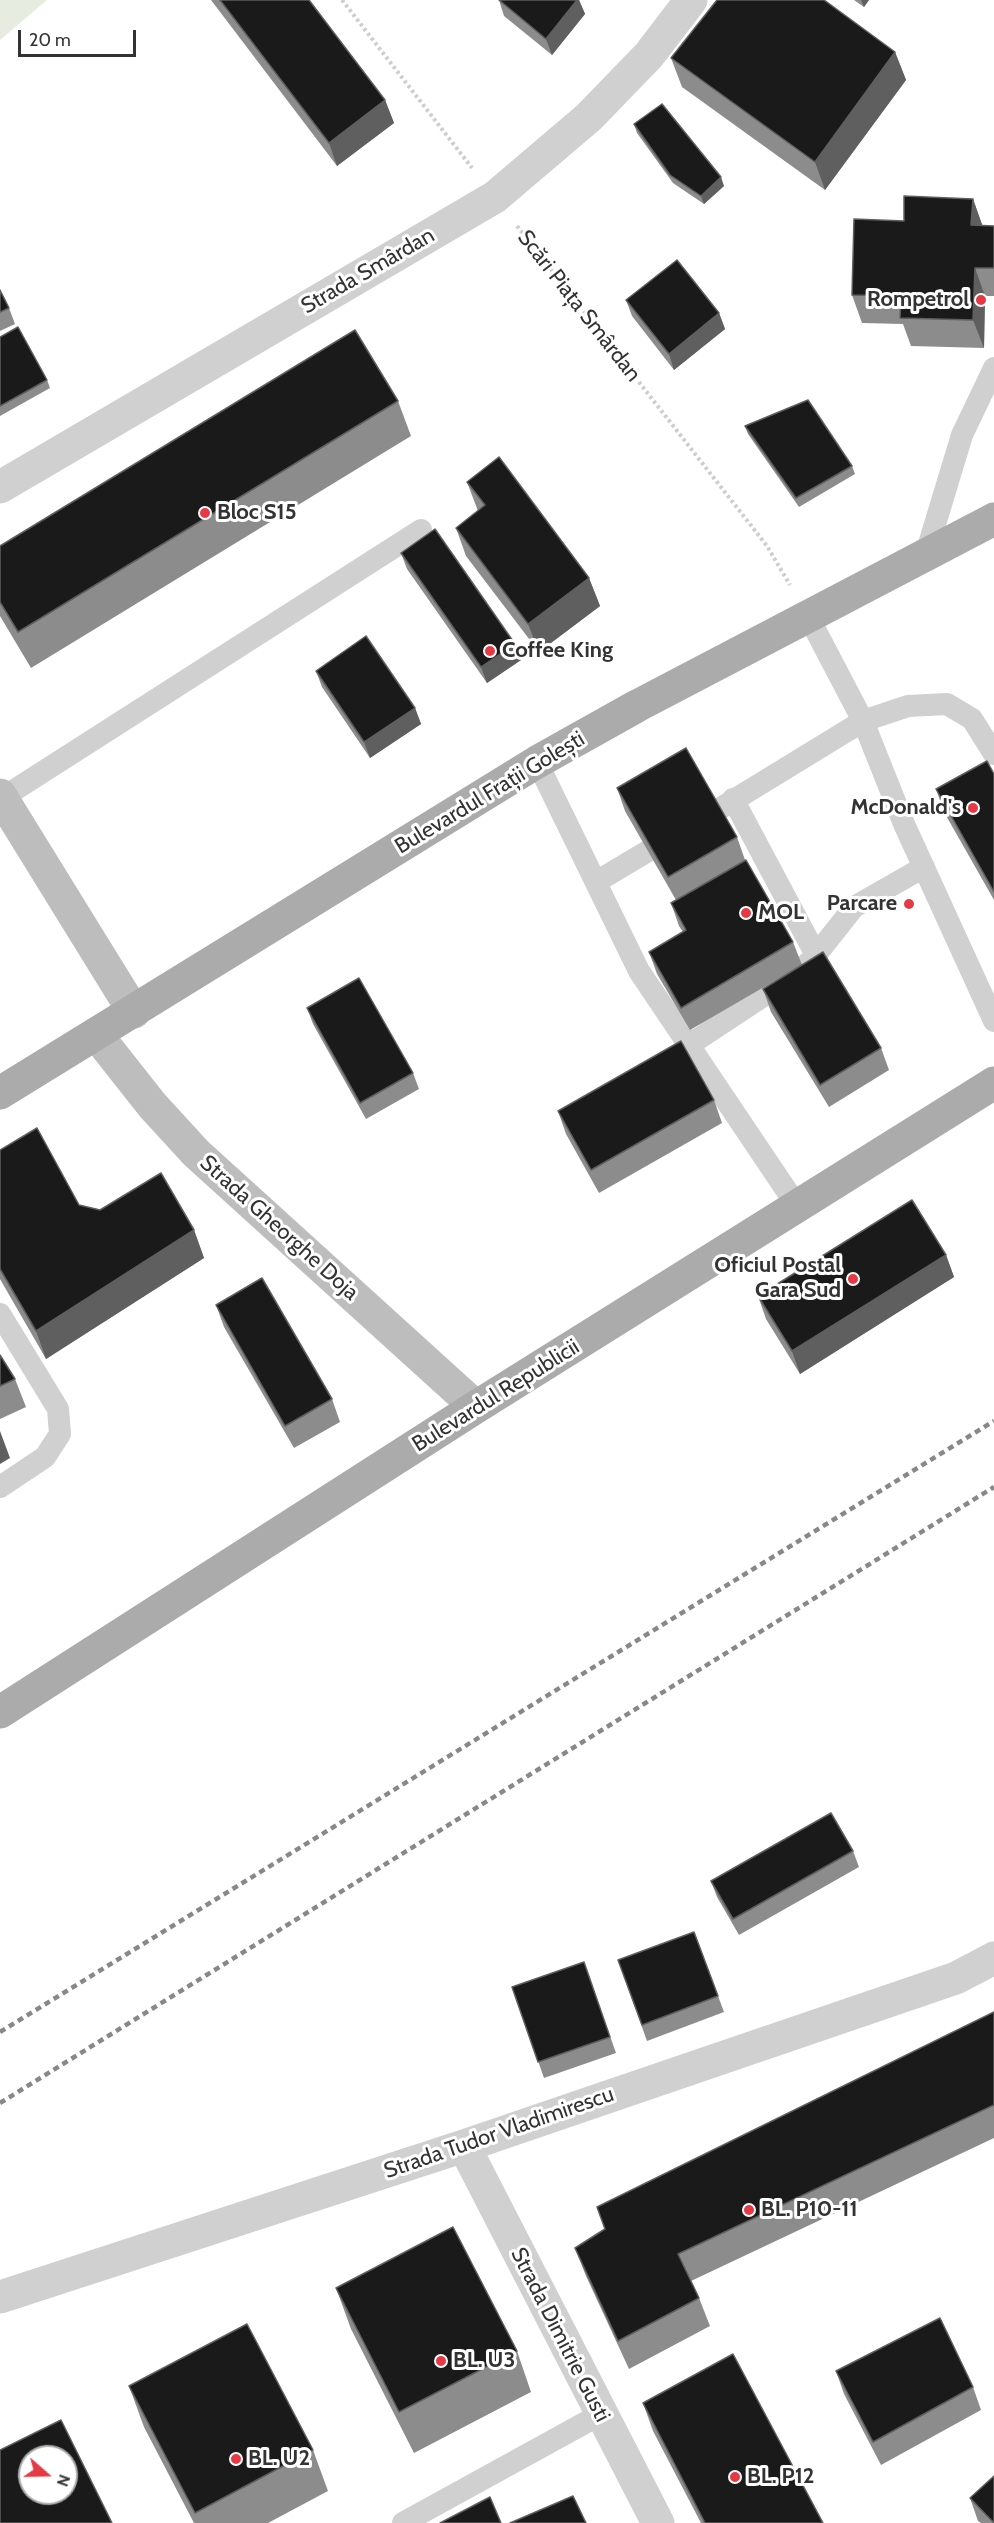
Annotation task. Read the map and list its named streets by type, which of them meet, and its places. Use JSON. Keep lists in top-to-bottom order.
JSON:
{
  "streets": {
    "main road": ["Bulevardul Frații Golești", "Bulevardul Republicii"],
    "street": [
      "Strada Smârdan",
      "Strada Gheorghe Doja",
      "Strada Tudor Vladimirescu",
      "Strada Dimitrie Gusti"
    ],
    "path": ["Scări Piața Smârdan"]
  },
  "crossings": [
    ["Strada Smârdan", "Scări Piața Smârdan"],
    ["Scări Piața Smârdan", "Bulevardul Frații Golești"],
    ["Bulevardul Frații Golești", "Strada Gheorghe Doja"],
    ["Strada Gheorghe Doja", "Bulevardul Republicii"],
    ["Strada Tudor Vladimirescu", "Strada Dimitrie Gusti"]
  ],
  "places": [
    "Rompetrol",
    "Bloc S15",
    "Coffee King",
    "McDonald's",
    "Parcare",
    "MOL",
    "Oficiul Postal Gara Sud",
    "BL. P10-11",
    "BL. U3",
    "BL. U2",
    "BL. P12"
  ],
  "scale_bar": "20 m",
  "north": "right"
}
